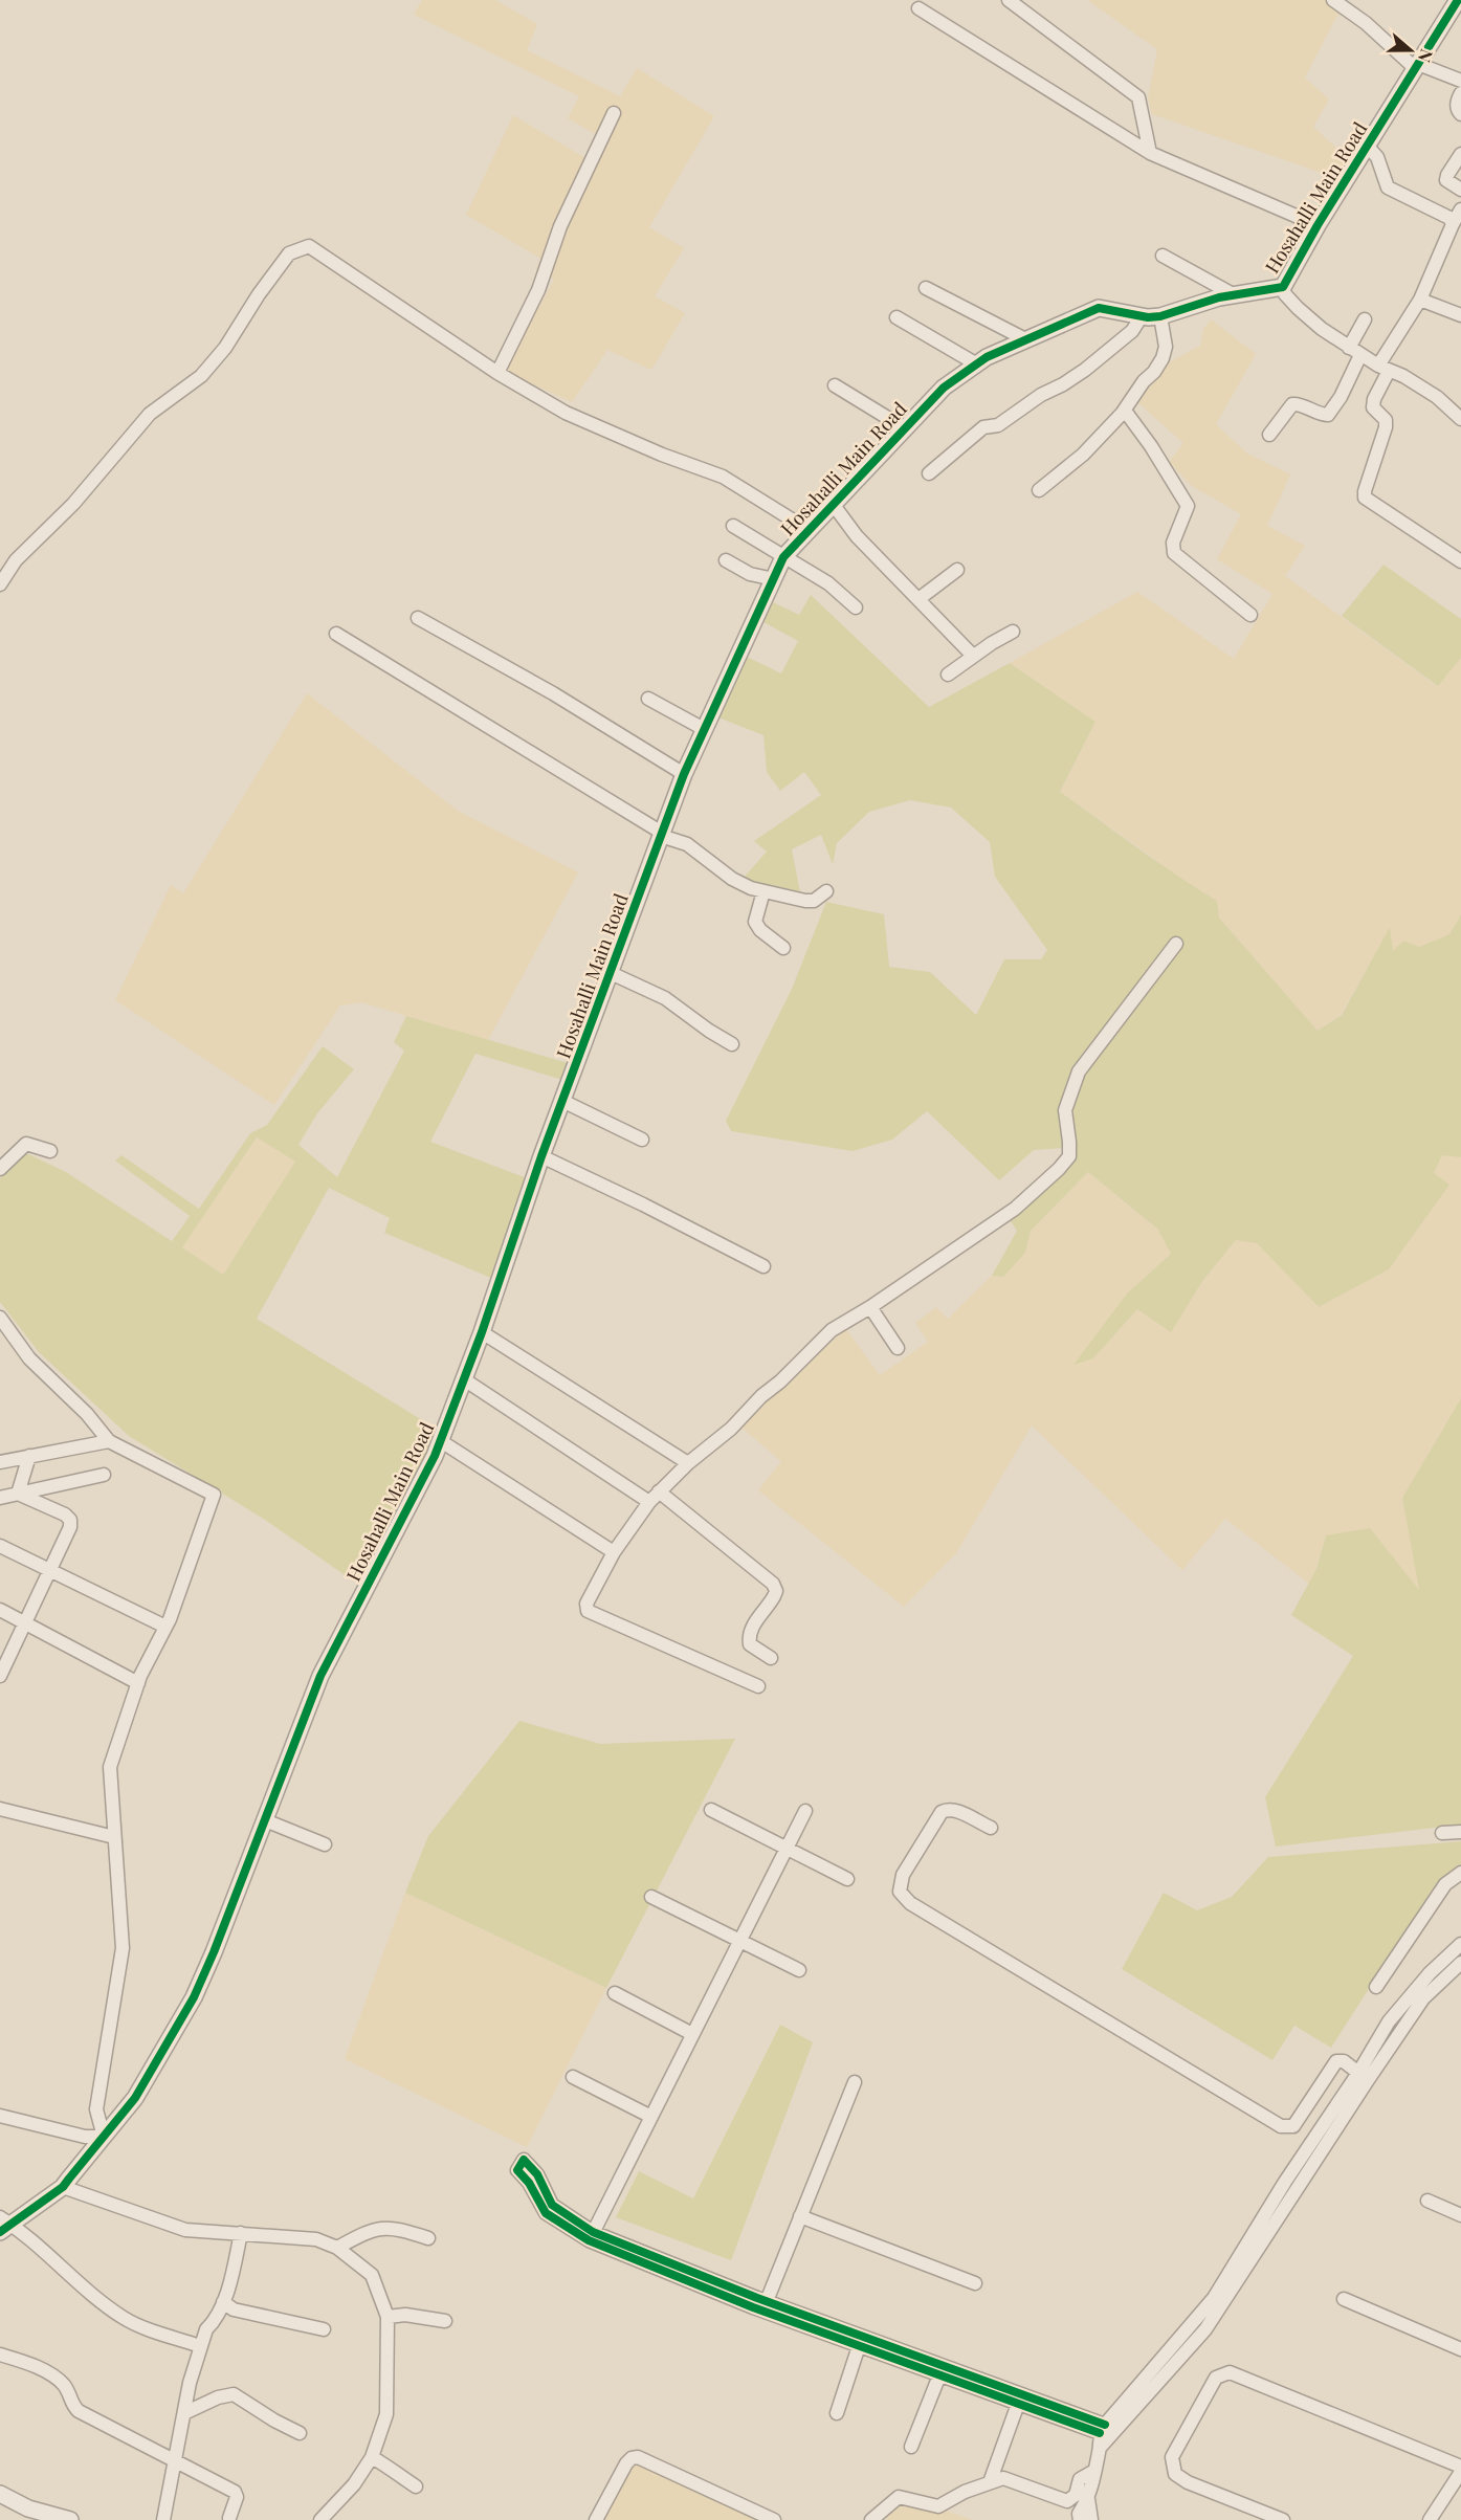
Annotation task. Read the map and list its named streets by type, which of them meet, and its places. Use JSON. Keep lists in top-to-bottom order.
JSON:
{
  "streets": {
    "street": ["Hosahalli Main Road"]
  },
  "north": "right"
}
